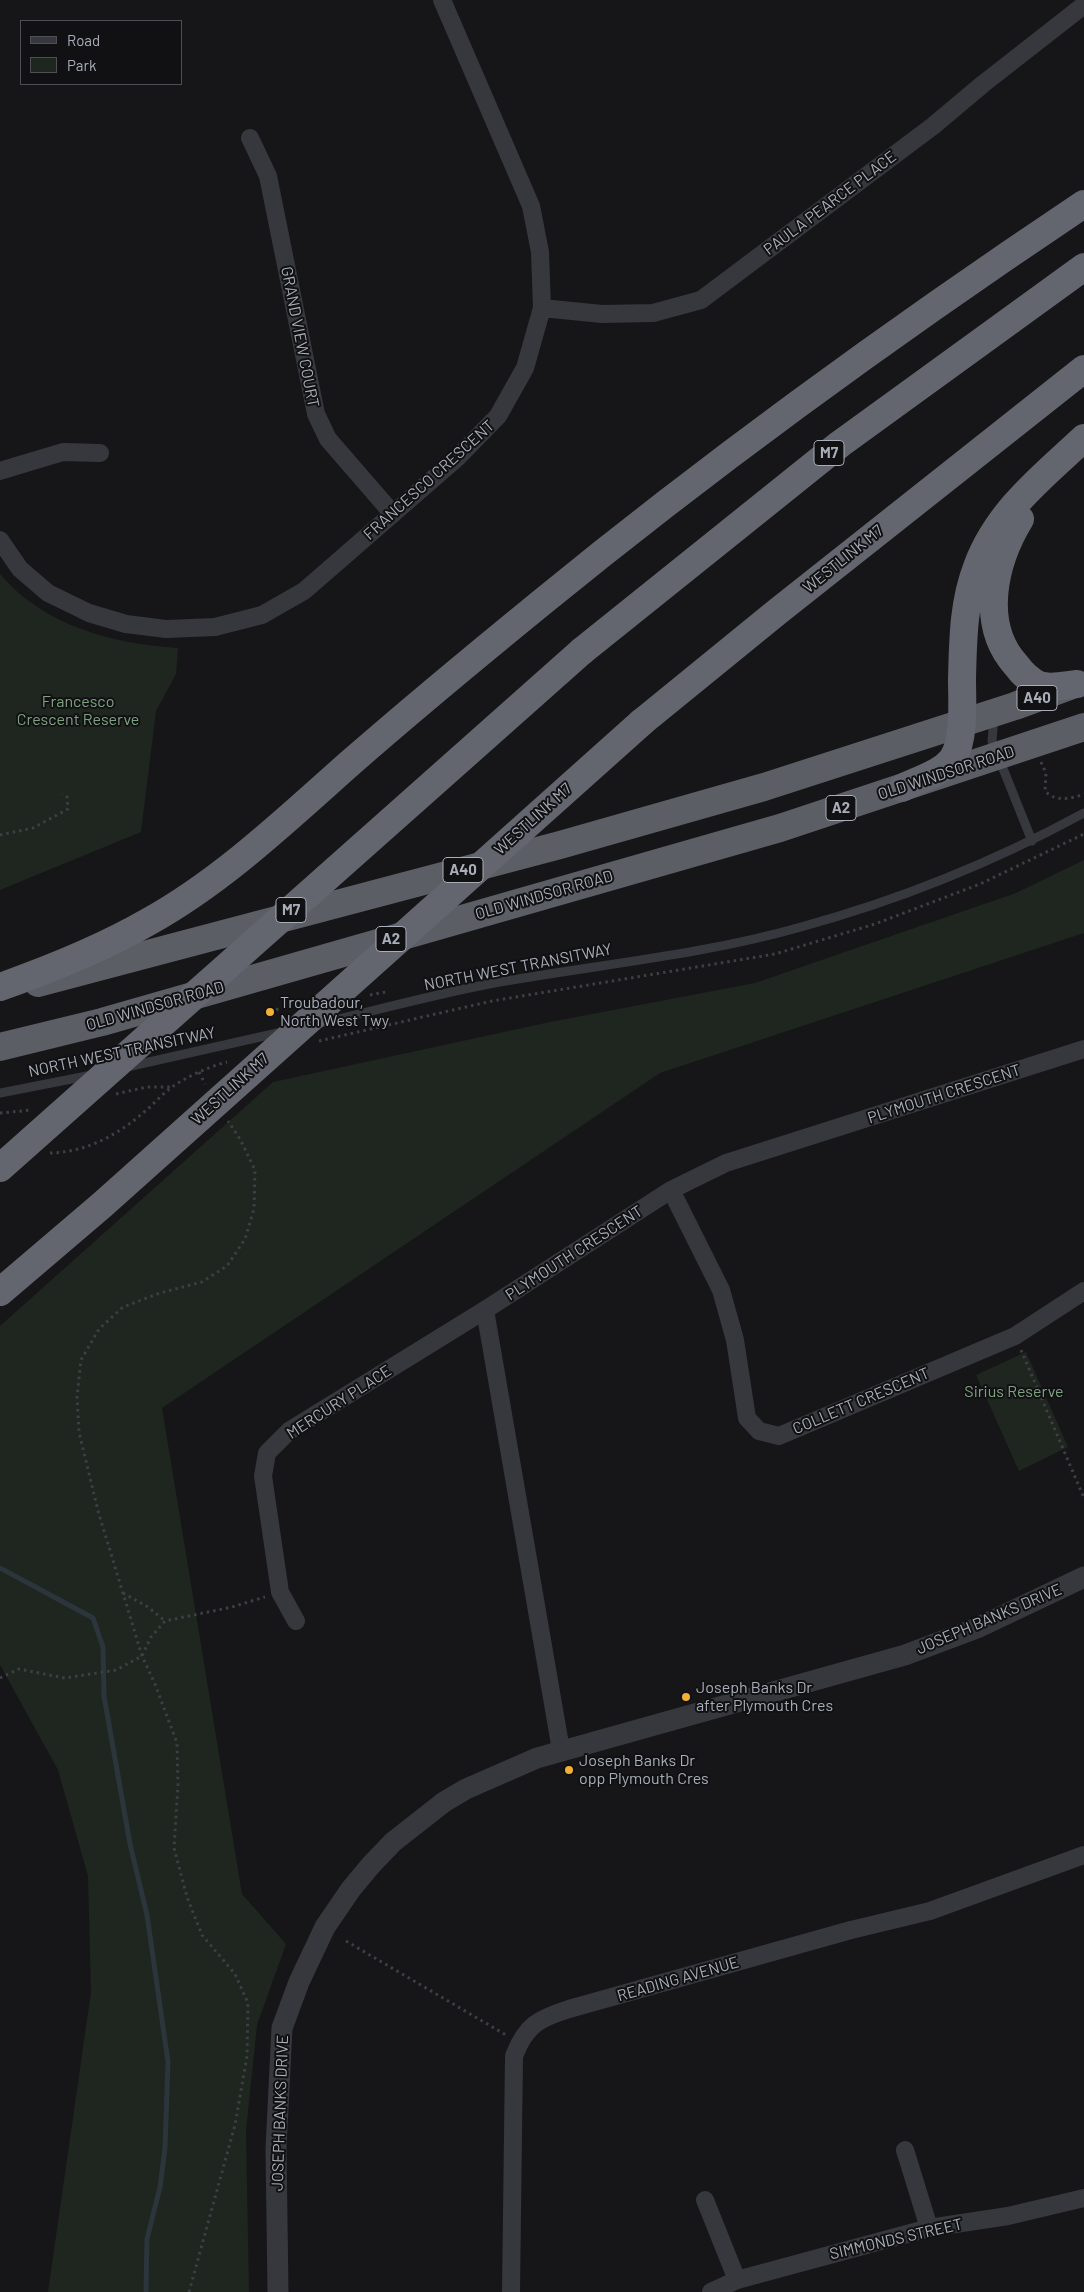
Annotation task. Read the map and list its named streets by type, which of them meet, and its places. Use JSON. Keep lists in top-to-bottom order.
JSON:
{
  "streets": {
    "highway": [
      "M7",
      "WESTLINK M7",
      "A40",
      "OLD WINDSOR ROAD",
      "A2"
    ],
    "street": [
      "PAULA PEARCE PLACE",
      "GRAND VIEW COURT",
      "FRANCESCO CRESCENT",
      "PLYMOUTH CRESCENT",
      "COLLETT CRESCENT",
      "MERCURY PLACE",
      "JOSEPH BANKS DRIVE",
      "READING AVENUE",
      "SIMMONDS STREET"
    ],
    "lane": ["NORTH WEST TRANSITWAY"]
  },
  "crossings": [
    ["PAULA PEARCE PLACE", "FRANCESCO CRESCENT"],
    ["GRAND VIEW COURT", "FRANCESCO CRESCENT"],
    ["PLYMOUTH CRESCENT", "COLLETT CRESCENT"],
    ["PLYMOUTH CRESCENT", "MERCURY PLACE"]
  ],
  "parks": ["Francesco Crescent Reserve", "Sirius Reserve"],
  "places": ["Troubadour, North West Twy", "Joseph Banks Dr after Plymouth Cres", "Joseph Banks Dr opp Plymouth Cres"],
  "legend": ["Road", "Park"]
}
